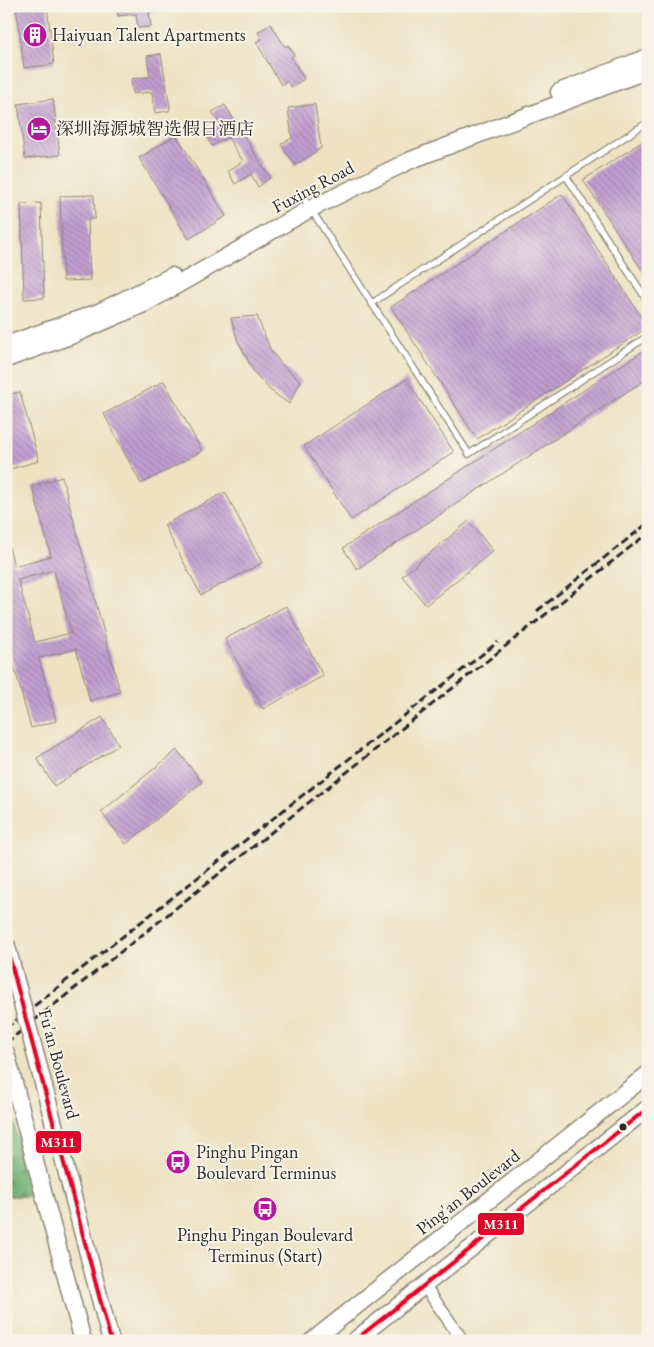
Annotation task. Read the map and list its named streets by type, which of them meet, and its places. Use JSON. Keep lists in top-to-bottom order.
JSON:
{
  "streets": {
    "street": ["Fuxing Road", "Fu'an Boulevard", "Ping'an Boulevard"]
  },
  "places": {
    "building": ["Haiyuan Talent Apartments"],
    "hotel": ["深圳海源城智选假日酒店"],
    "bus stop": ["Pinghu Pingan Boulevard Terminus", "Pinghu Pingan Boulevard Terminus (Start)"]
  },
  "lines": ["transit line M311"]
}
